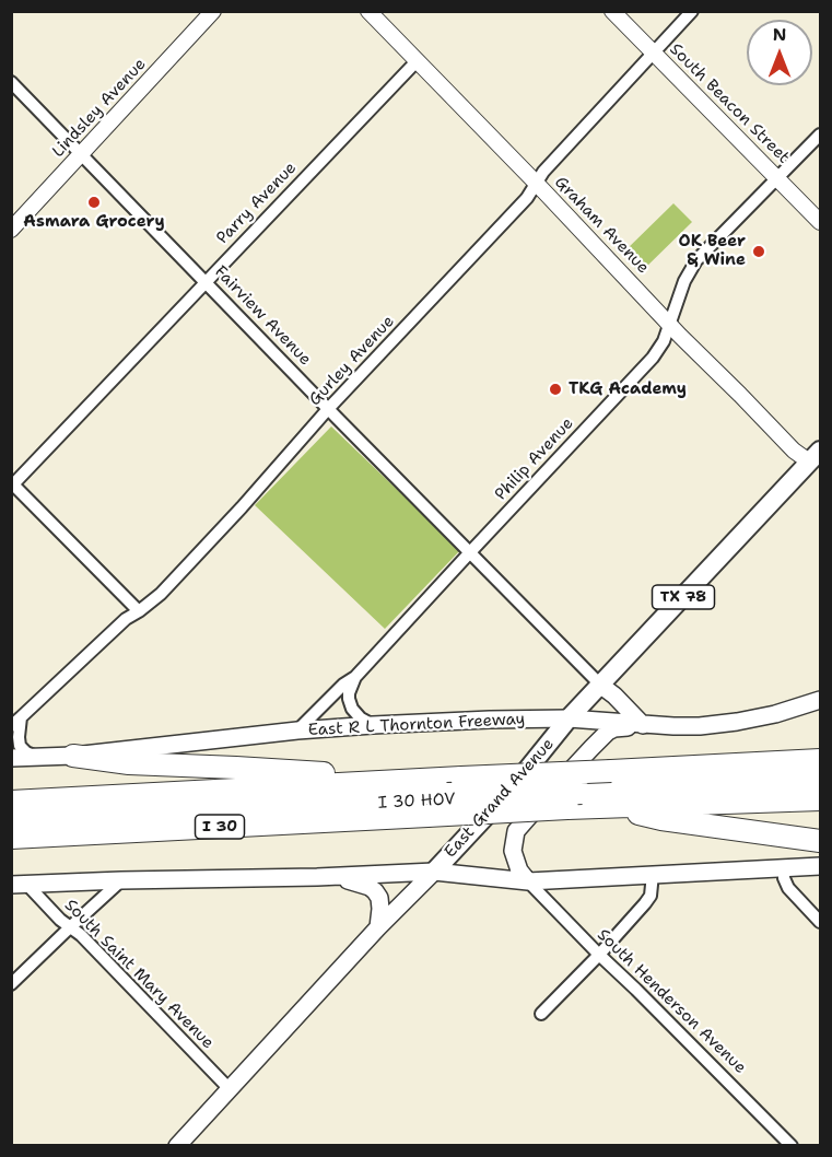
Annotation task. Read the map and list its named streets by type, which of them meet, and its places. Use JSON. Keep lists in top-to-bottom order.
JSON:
{
  "streets": {
    "highway": ["I 30 HOV", "I 30"],
    "main road": ["TX 78", "East R L Thornton Freeway", "East Grand Avenue"],
    "street": [
      "South Beacon Street",
      "Lindsley Avenue",
      "Parry Avenue",
      "Graham Avenue",
      "Fairview Avenue",
      "Gurley Avenue",
      "Philip Avenue",
      "South Saint Mary Avenue",
      "South Henderson Avenue"
    ]
  },
  "crossings": [
    ["South Beacon Street", "Gurley Avenue"],
    ["South Beacon Street", "Philip Avenue"],
    ["Lindsley Avenue", "Fairview Avenue"],
    ["Parry Avenue", "Graham Avenue"],
    ["Parry Avenue", "Fairview Avenue"],
    ["Graham Avenue", "Gurley Avenue"],
    ["Graham Avenue", "Philip Avenue"],
    ["Graham Avenue", "East Grand Avenue"],
    ["Fairview Avenue", "Gurley Avenue"],
    ["Fairview Avenue", "Philip Avenue"],
    ["Fairview Avenue", "East Grand Avenue"],
    ["Gurley Avenue", "East R L Thornton Freeway"],
    ["Philip Avenue", "East R L Thornton Freeway"],
    ["East R L Thornton Freeway", "East Grand Avenue"],
    ["East Grand Avenue", "South Saint Mary Avenue"],
    ["I 30 HOV", "I 30"]
  ],
  "places": ["Asmara Grocery", "OK Beer & Wine", "TKG Academy"],
  "north": "top"
}
